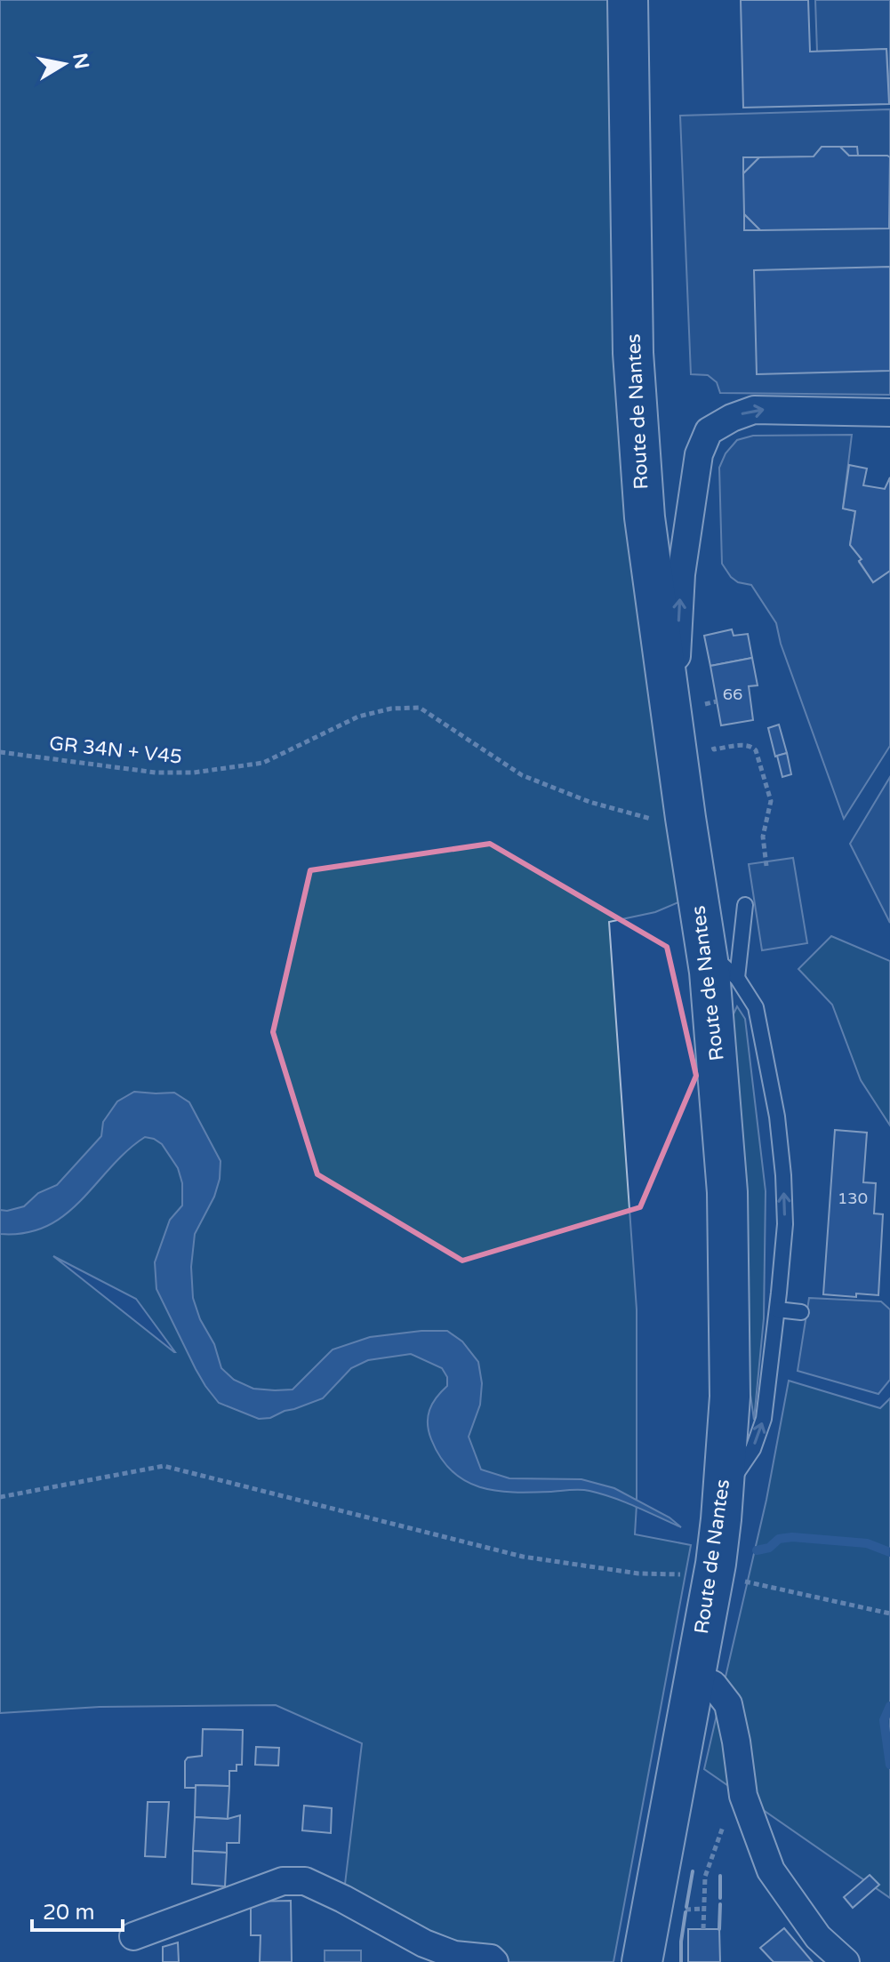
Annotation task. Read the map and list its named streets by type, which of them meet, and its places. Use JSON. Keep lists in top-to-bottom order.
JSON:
{
  "streets": {
    "main road": ["Route de Nantes"],
    "path": ["GR 34N + V45"]
  },
  "house_numbers": ["66", "130"],
  "scale_bar": "20 m",
  "north": "right"
}
